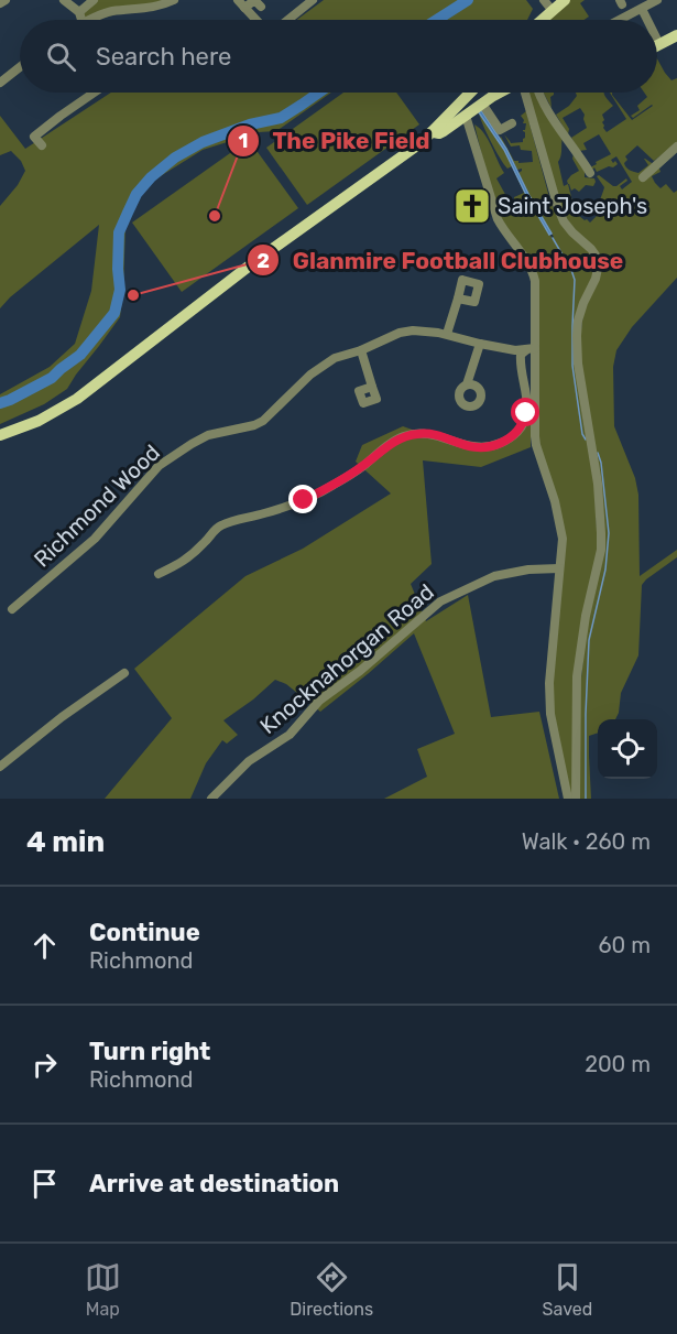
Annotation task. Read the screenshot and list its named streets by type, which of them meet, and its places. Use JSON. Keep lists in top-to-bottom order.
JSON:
{
  "streets": {
    "street": ["Richmond Wood", "Knocknahorgan Road"]
  },
  "places": {
    "church": ["Saint Joseph's"],
    "other": ["The Pike Field", "Glanmire Football Clubhouse"]
  },
  "page": {
    "search": "Search here",
    "heading": ["4 min", "Walk · 260 m"],
    "list": [
      ["Continue", "Richmond", "60 m"],
      ["Turn right", "Richmond", "200 m"],
      "Arrive at destination"
    ],
    "nav": ["Map", "Directions", "Saved"]
  }
}
